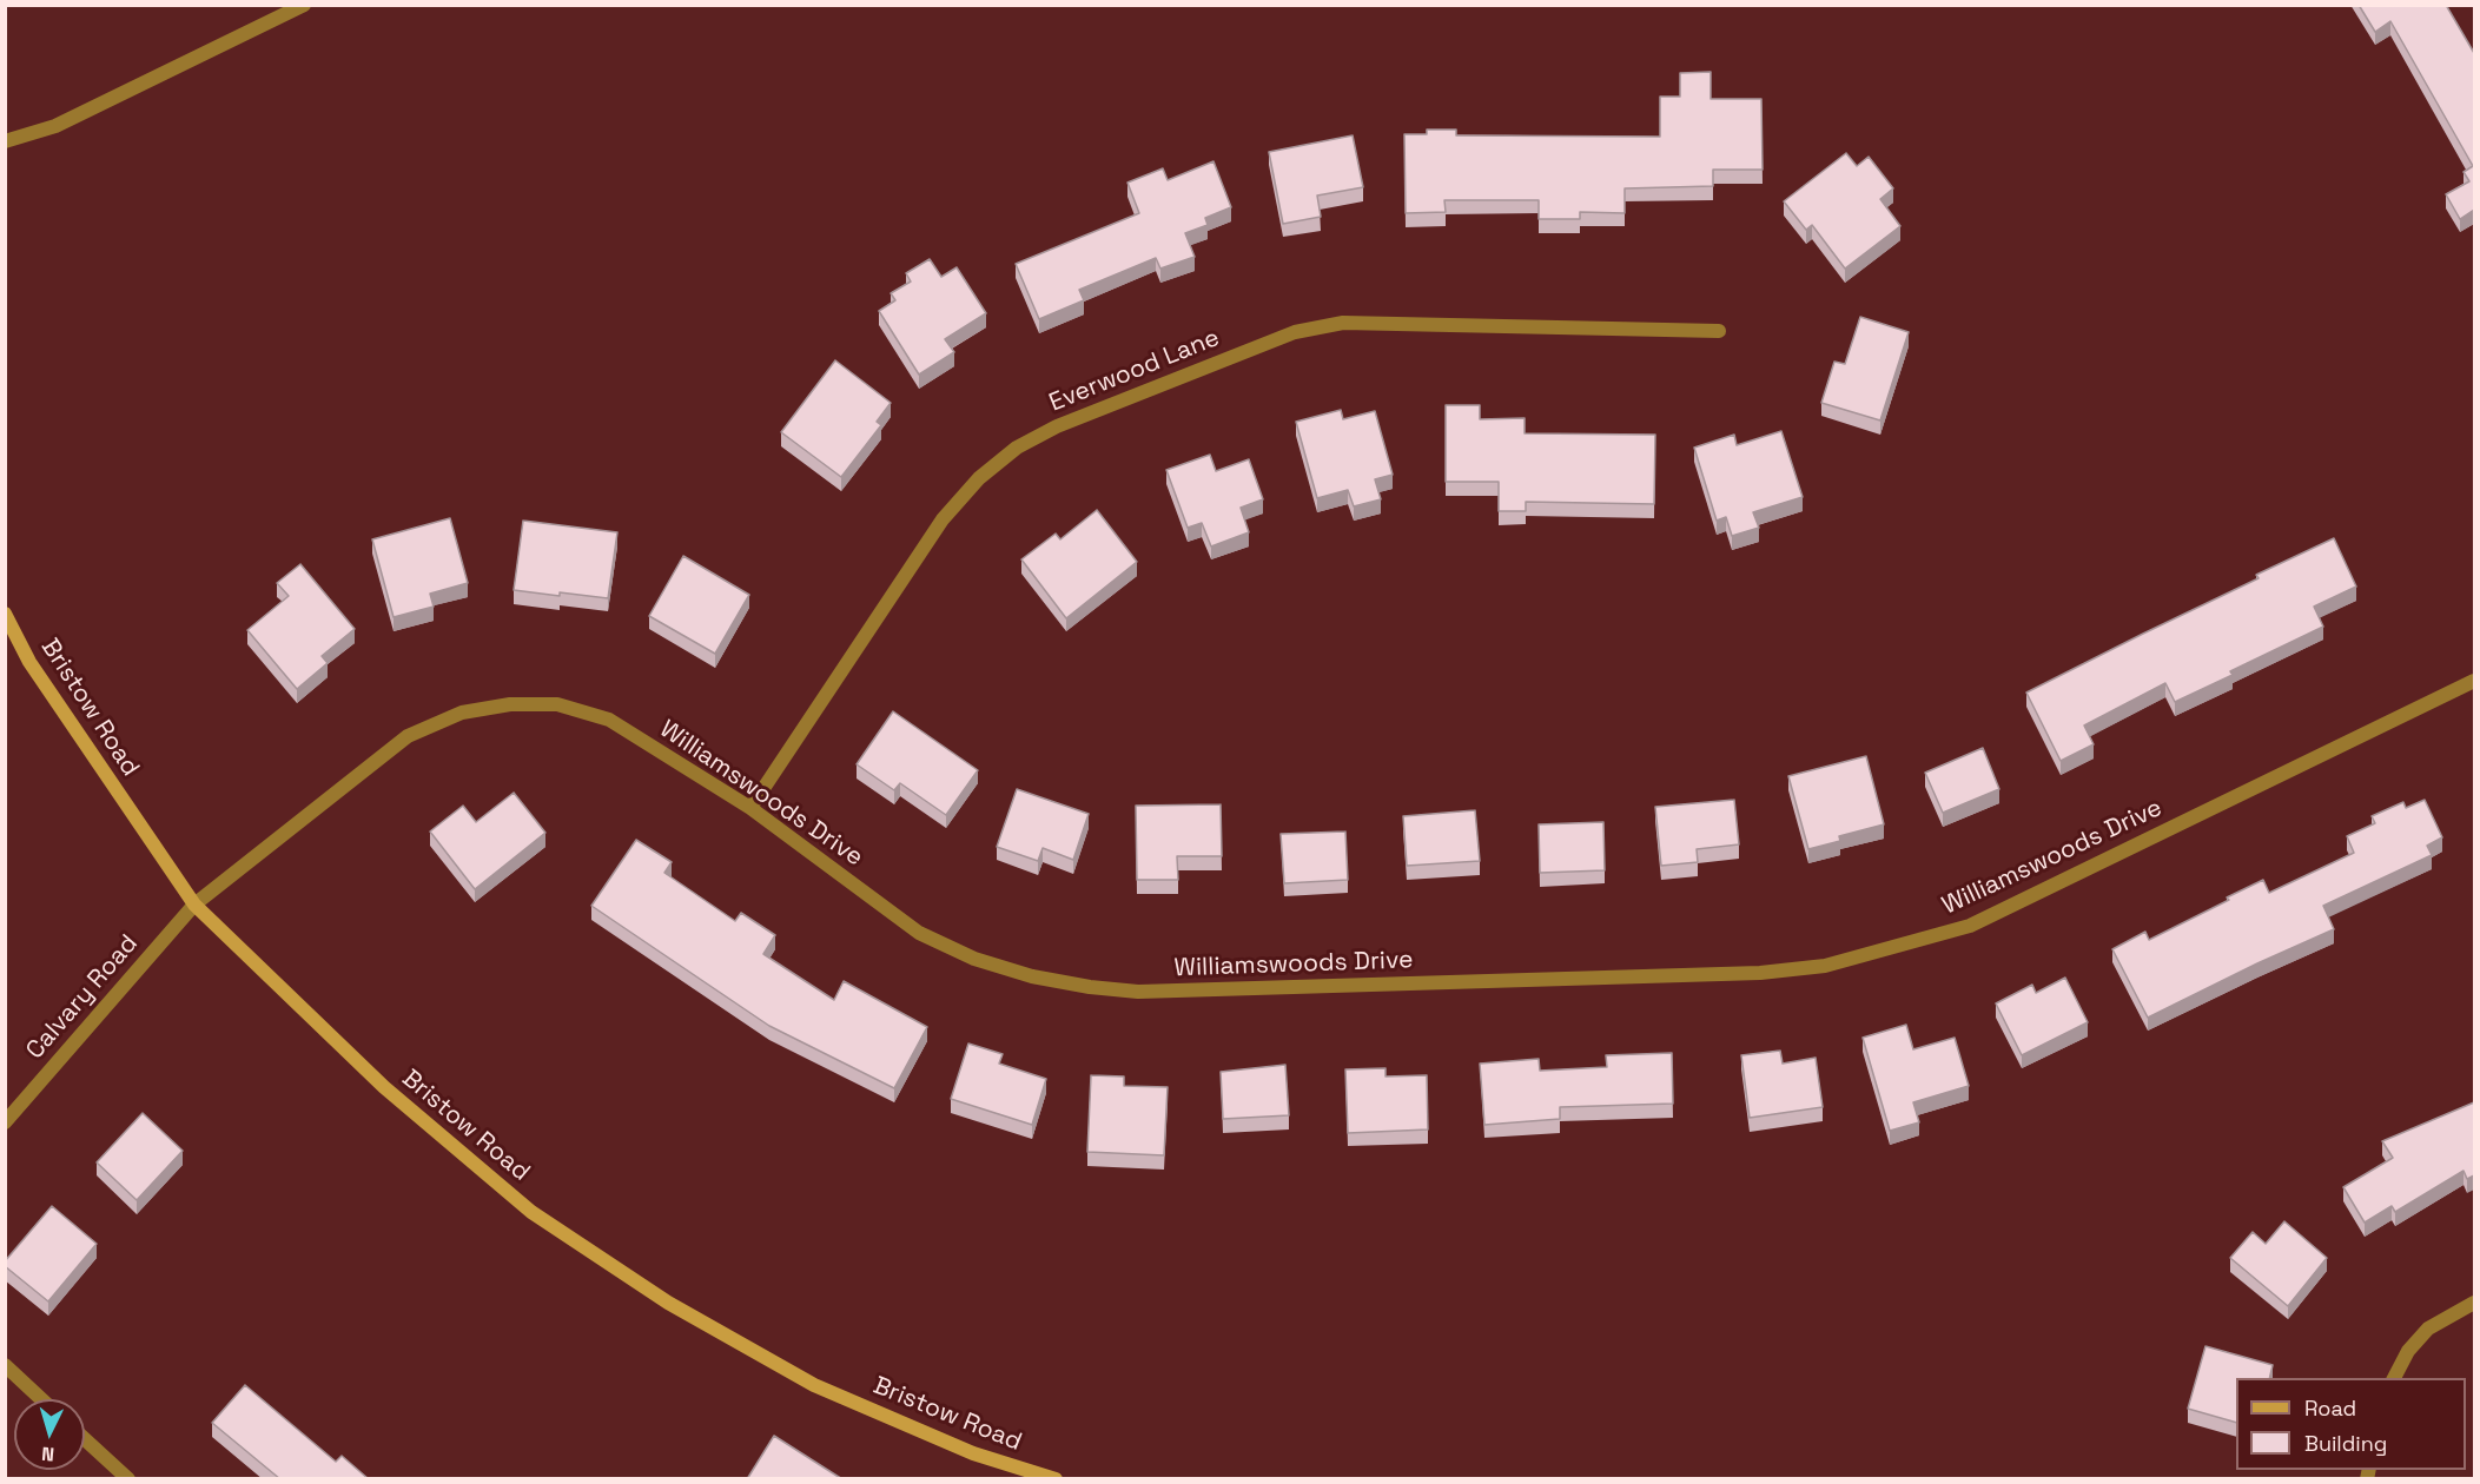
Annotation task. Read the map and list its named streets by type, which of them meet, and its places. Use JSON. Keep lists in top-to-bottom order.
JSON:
{
  "streets": {
    "main road": ["Bristow Road"],
    "street": ["Everwood Lane", "Williamswoods Drive", "Calvary Road"]
  },
  "crossings": [
    ["Everwood Lane", "Williamswoods Drive"],
    ["Bristow Road", "Williamswoods Drive"],
    ["Bristow Road", "Calvary Road"],
    ["Williamswoods Drive", "Calvary Road"]
  ],
  "legend": ["Road", "Building"],
  "north": "bottom"
}
